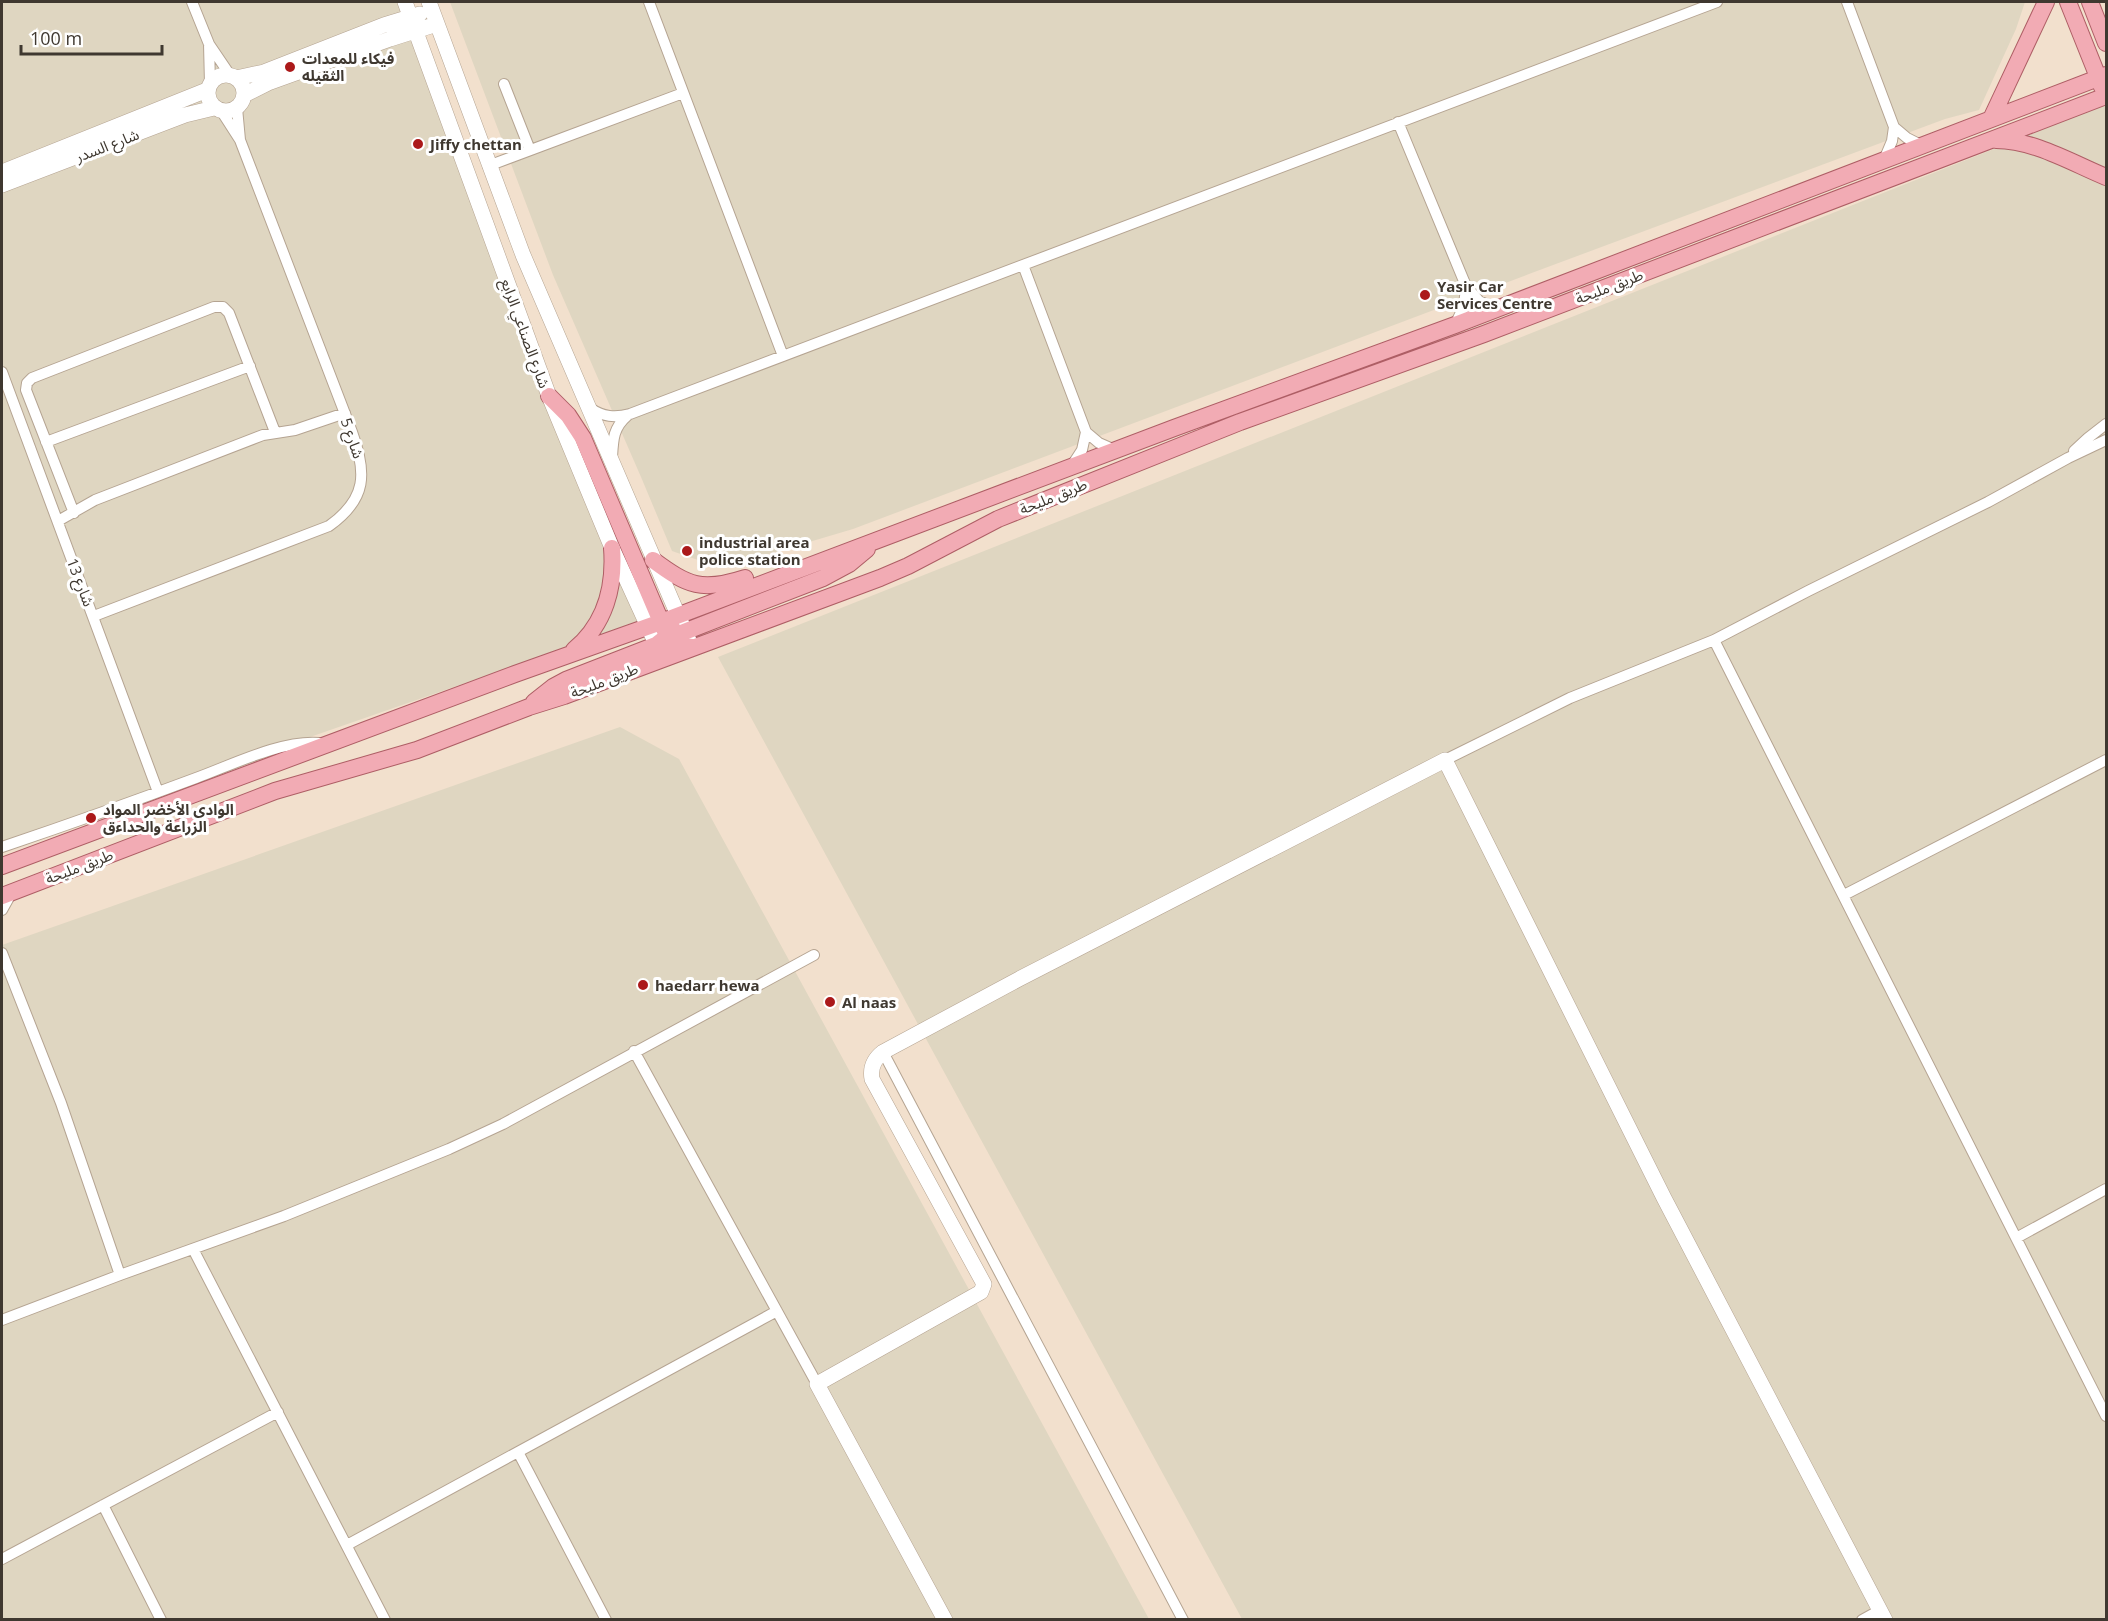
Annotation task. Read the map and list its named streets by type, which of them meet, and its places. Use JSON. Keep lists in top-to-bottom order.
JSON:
{
  "streets": {
    "main road": ["شارع السدر", "طريق مليحة", "شارع الصناعي الرابع"],
    "street": ["شارع 5", "شارع 13"]
  },
  "crossings": [
    ["شارع السدر", "شارع 5"],
    ["طريق مليحة", "شارع الصناعي الرابع"],
    ["شارع 5", "شارع 13"]
  ],
  "places": [
    "فيكاء للمعدات الثقيله",
    "Jiffy chettan",
    "Yasir Car Services Centre",
    "industrial area police station",
    "الوادى الأخضر المواد الزراعة والحداءق",
    "haedarr hewa",
    "Al naas"
  ],
  "scale_bar": "100 m"
}
